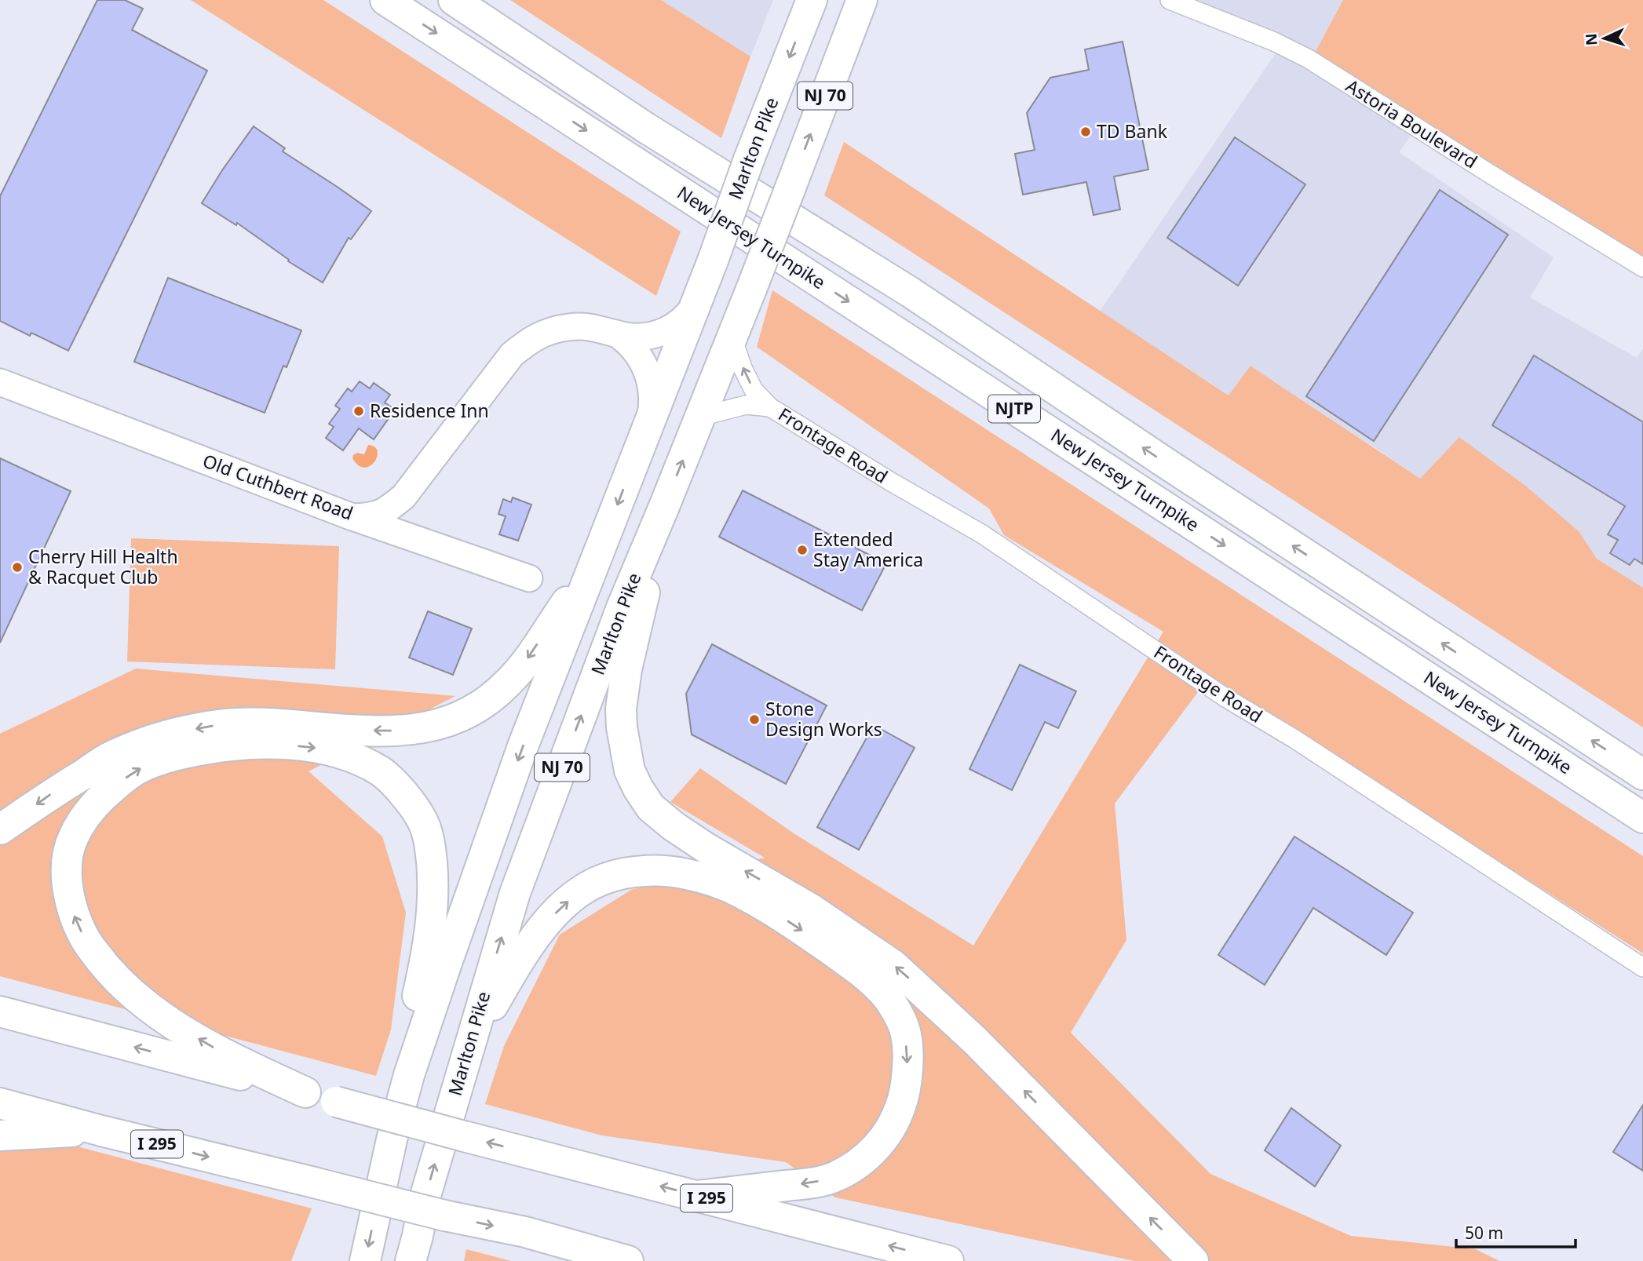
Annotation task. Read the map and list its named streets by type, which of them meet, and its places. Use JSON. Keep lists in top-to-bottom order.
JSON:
{
  "streets": {
    "highway": [
      "NJ 70",
      "Marlton Pike",
      "New Jersey Turnpike",
      "NJTP",
      "I 295"
    ],
    "street": ["Astoria Boulevard", "Frontage Road", "Old Cuthbert Road"]
  },
  "crossings": [
    ["Marlton Pike", "Frontage Road"],
    ["Marlton Pike", "Old Cuthbert Road"]
  ],
  "places": [
    "TD Bank",
    "Residence Inn",
    "Extended Stay America",
    "Cherry Hill Health & Racquet Club",
    "Stone Design Works"
  ],
  "scale_bar": "50 m",
  "north": "left"
}
